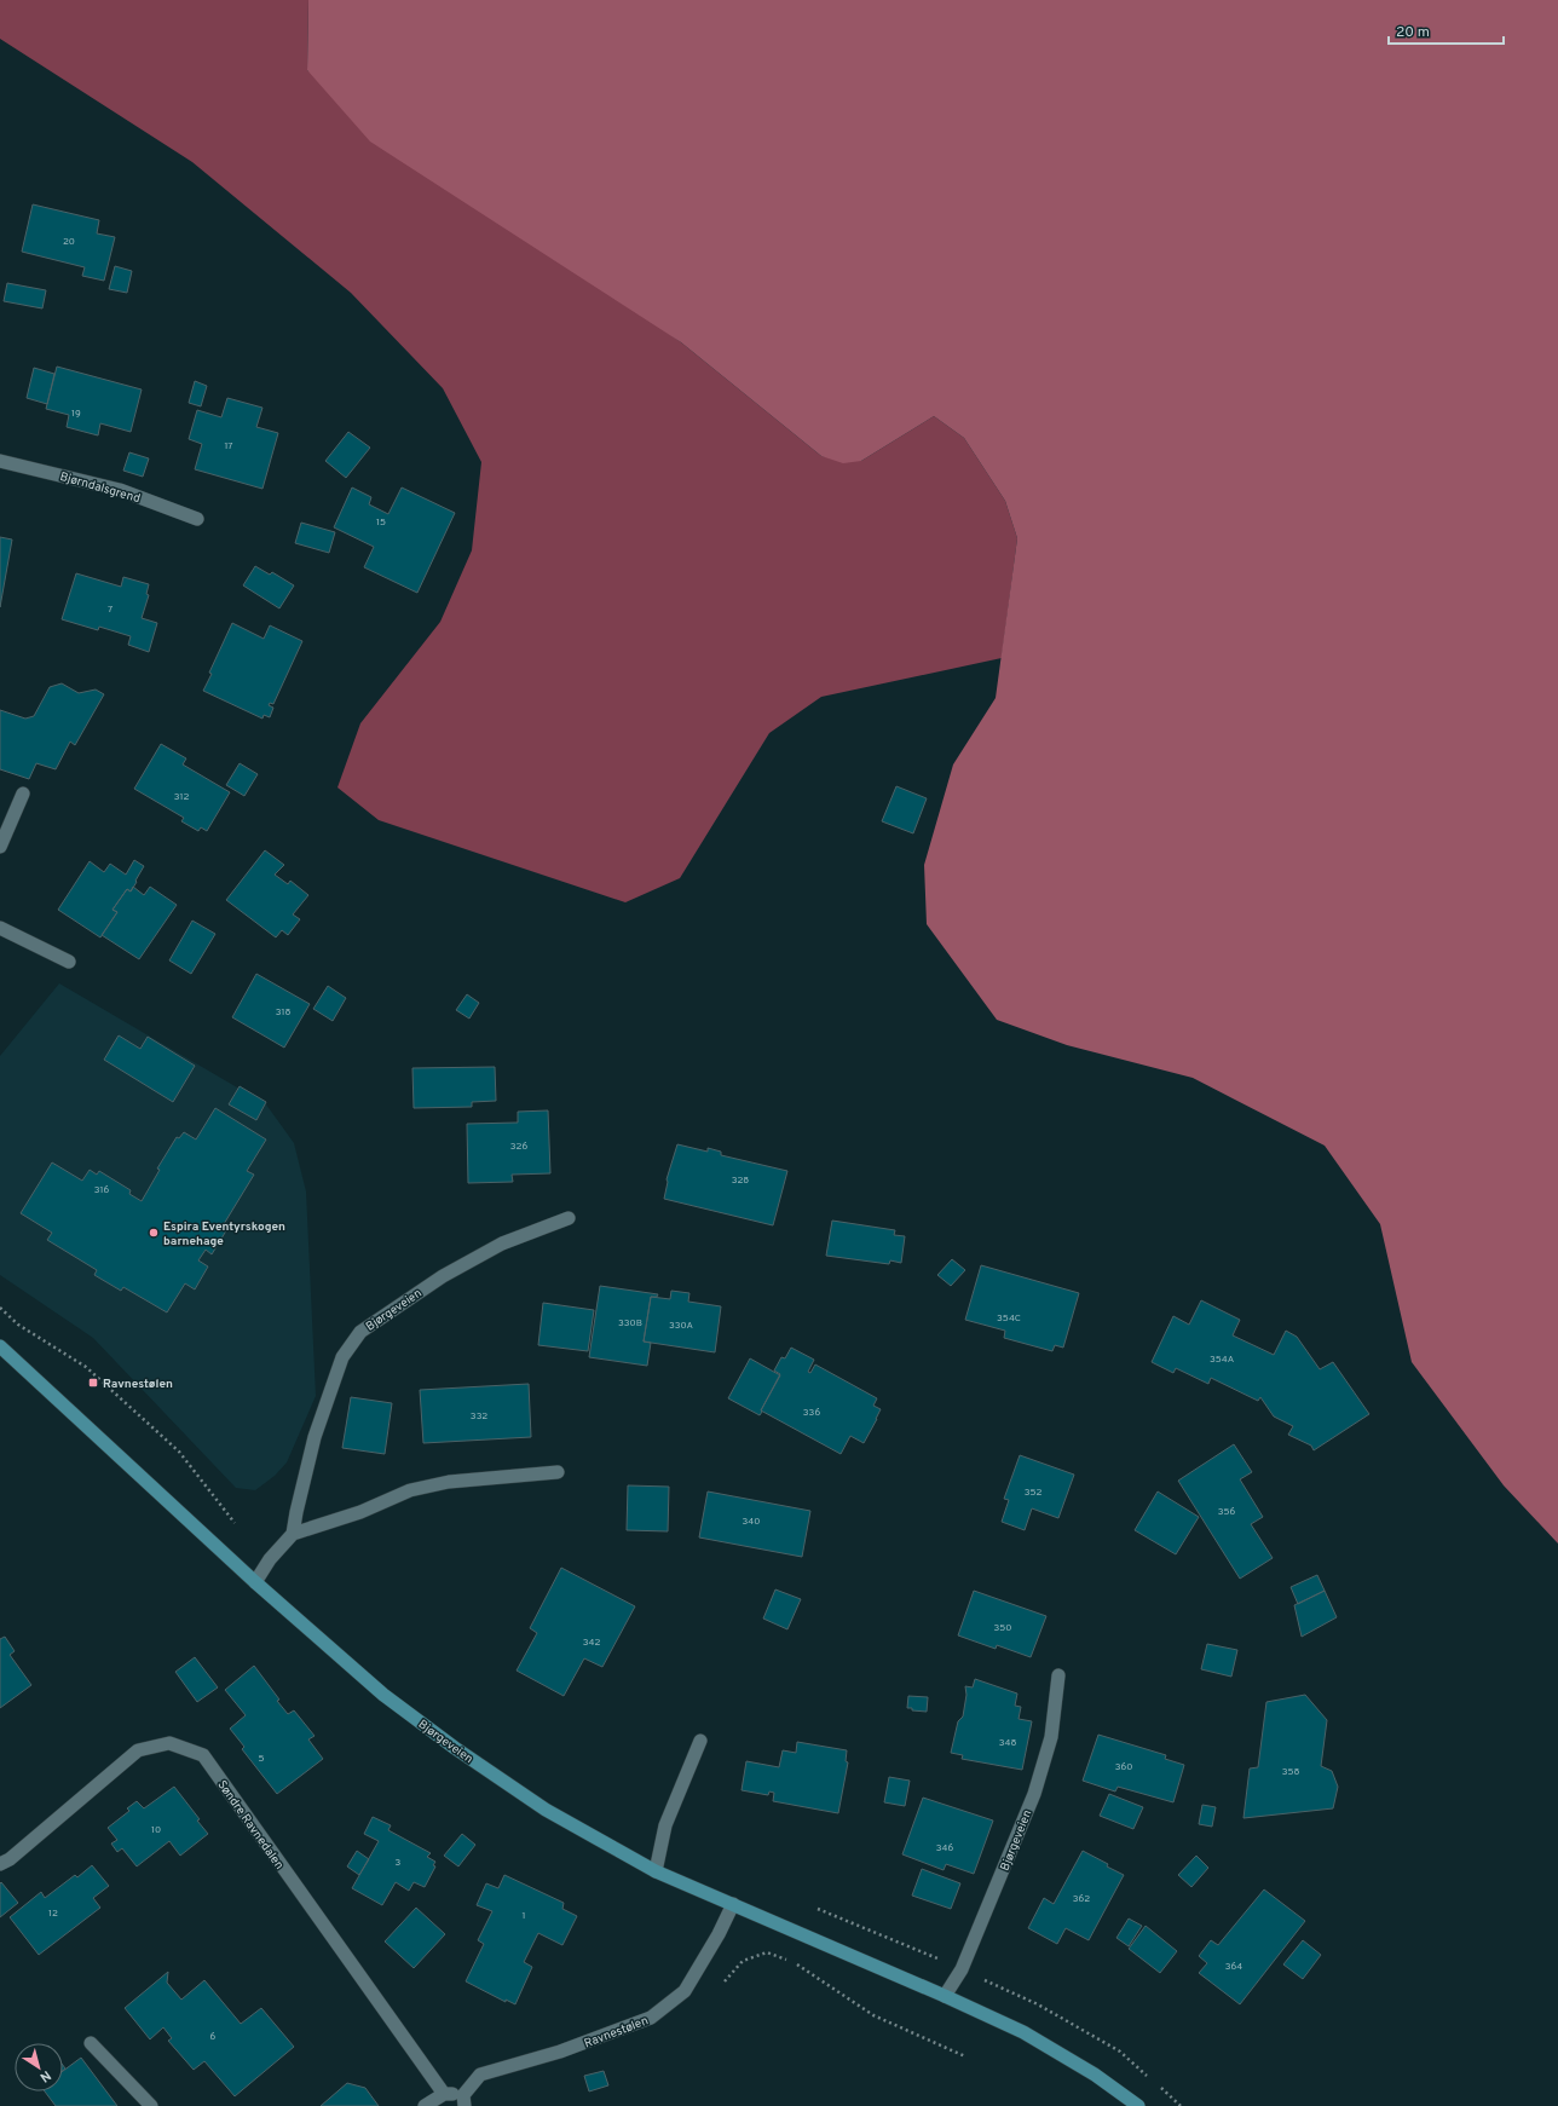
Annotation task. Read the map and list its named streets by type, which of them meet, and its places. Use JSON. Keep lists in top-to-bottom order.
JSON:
{
  "streets": {
    "main road": ["Bjørgeveien"],
    "street": ["Bjørndalsgrend", "Søndre Ravnedalen", "Ravnestølen"]
  },
  "crossings": [
    ["Bjørgeveien", "Ravnestølen"]
  ],
  "places": {
    "other": ["Espira Eventyrskogen barnehage"],
    "transit": ["Ravnestølen"]
  },
  "house_numbers": [
    "20",
    "19",
    "17",
    "15",
    "7",
    "312",
    "318",
    "326",
    "328",
    "316",
    "354C",
    "330B",
    "330A",
    "354A",
    "336",
    "332",
    "352",
    "356",
    "340",
    "350",
    "342",
    "348",
    "5",
    "360",
    "358",
    "10",
    "346",
    "3",
    "362",
    "12",
    "1",
    "364",
    "6"
  ],
  "scale_bar": "20 m",
  "north": "bottom right"
}
